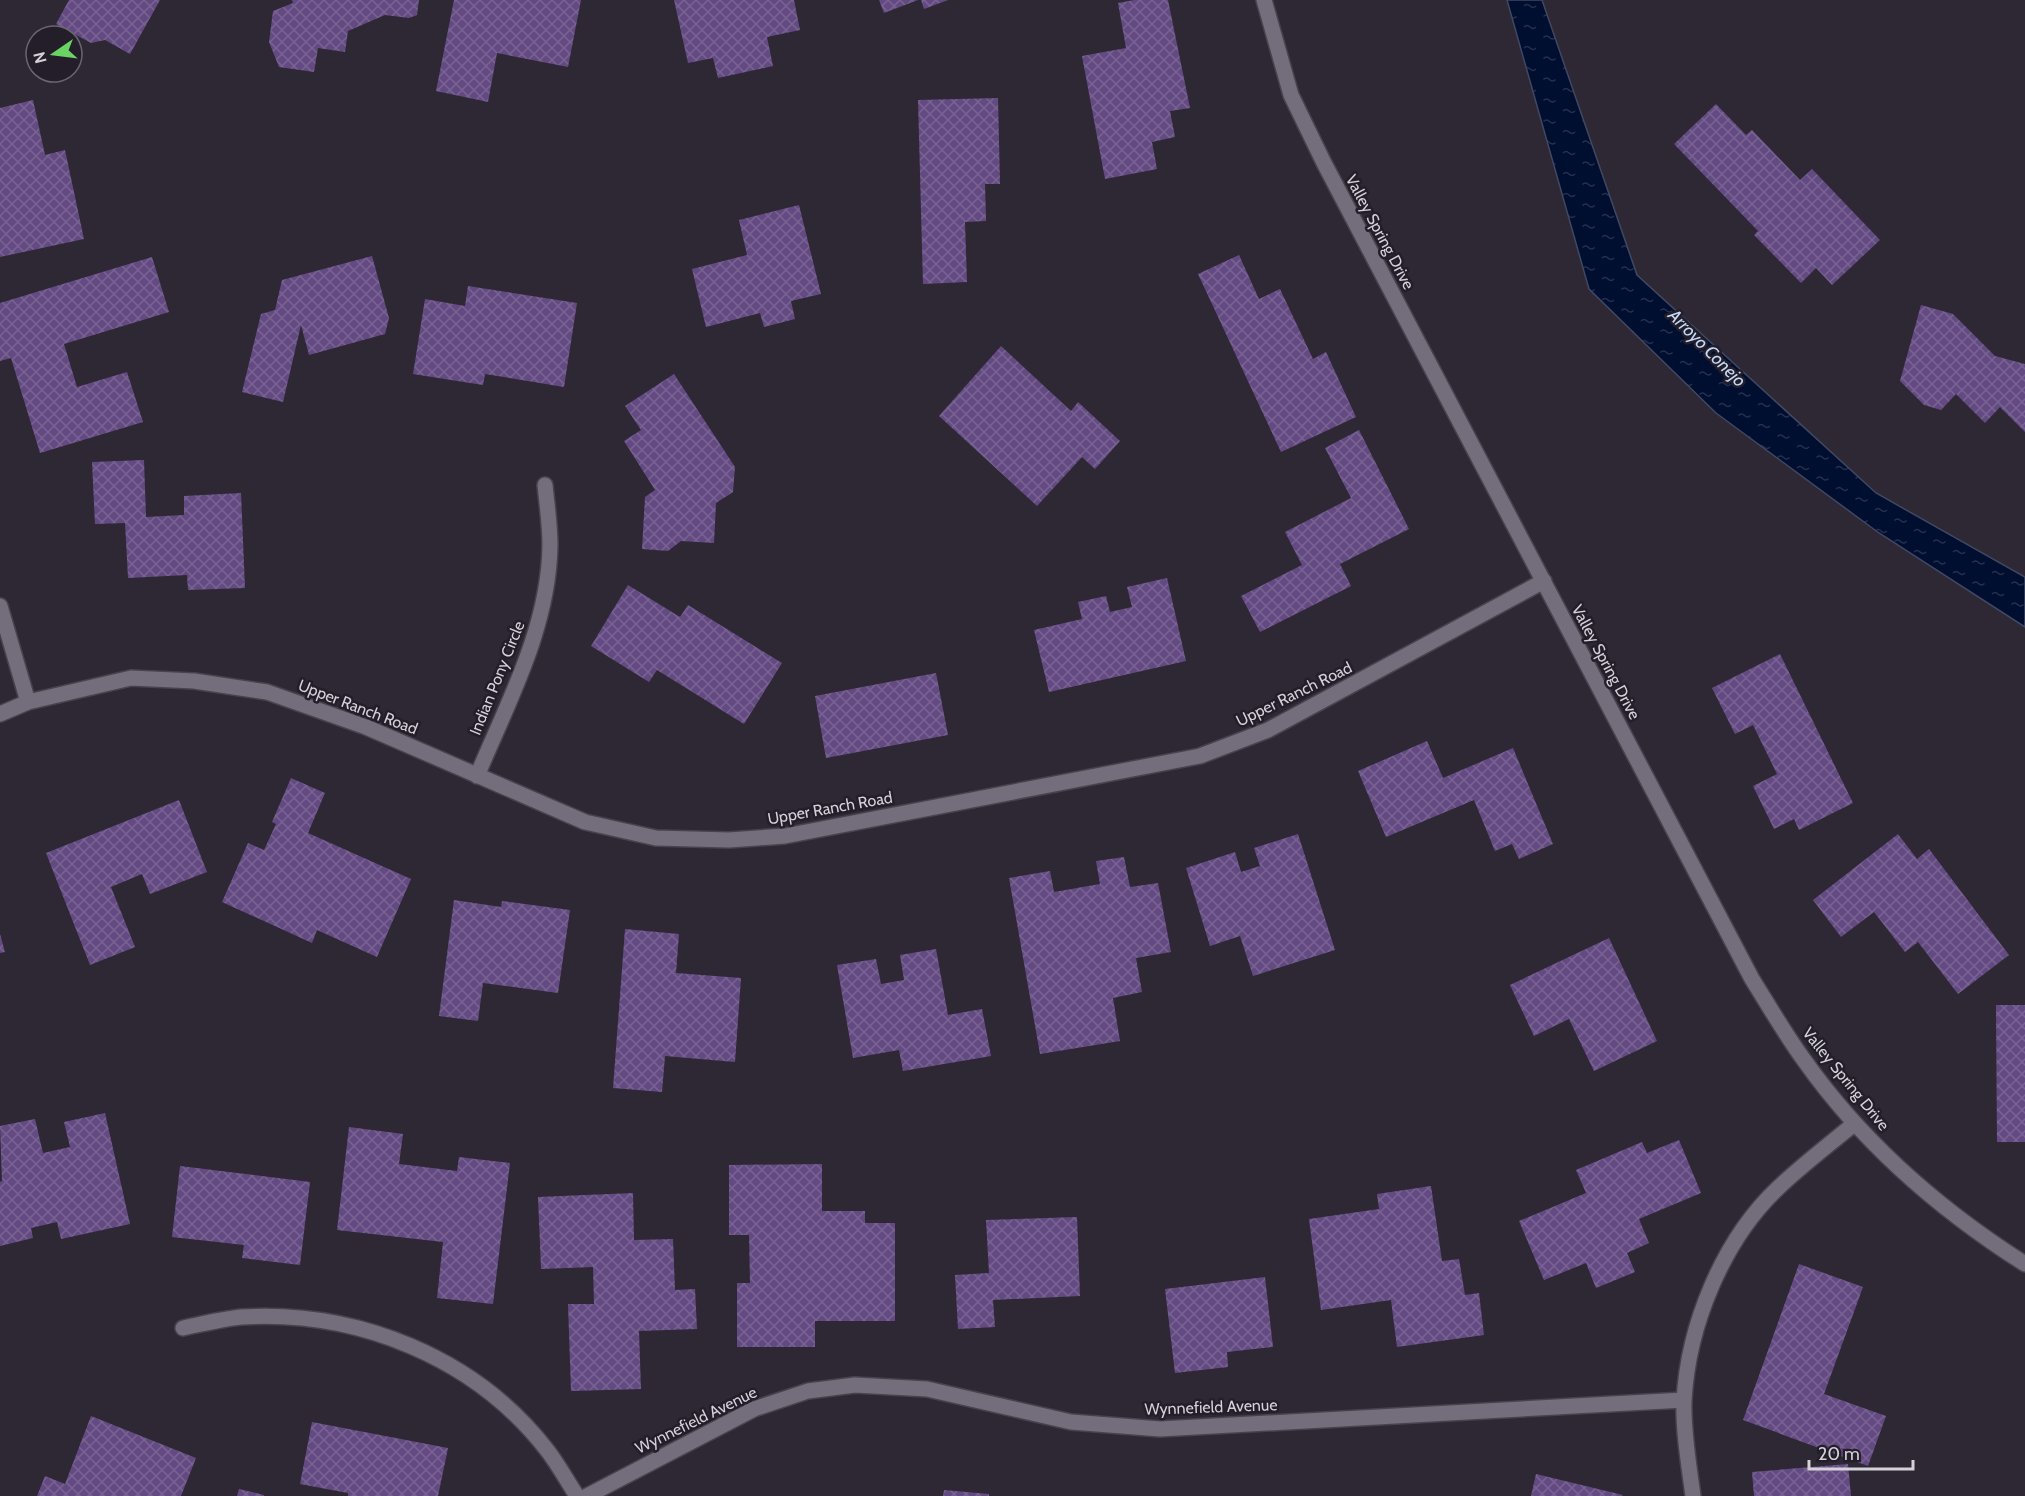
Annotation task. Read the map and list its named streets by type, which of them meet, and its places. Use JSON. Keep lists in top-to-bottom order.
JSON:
{
  "streets": {
    "street": [
      "Valley Spring Drive",
      "Indian Pony Circle",
      "Upper Ranch Road",
      "Wynnefield Avenue"
    ]
  },
  "crossings": [
    ["Valley Spring Drive", "Upper Ranch Road"],
    ["Indian Pony Circle", "Upper Ranch Road"]
  ],
  "water": ["Arroyo Conejo"],
  "scale_bar": "20 m",
  "north": "left"
}
